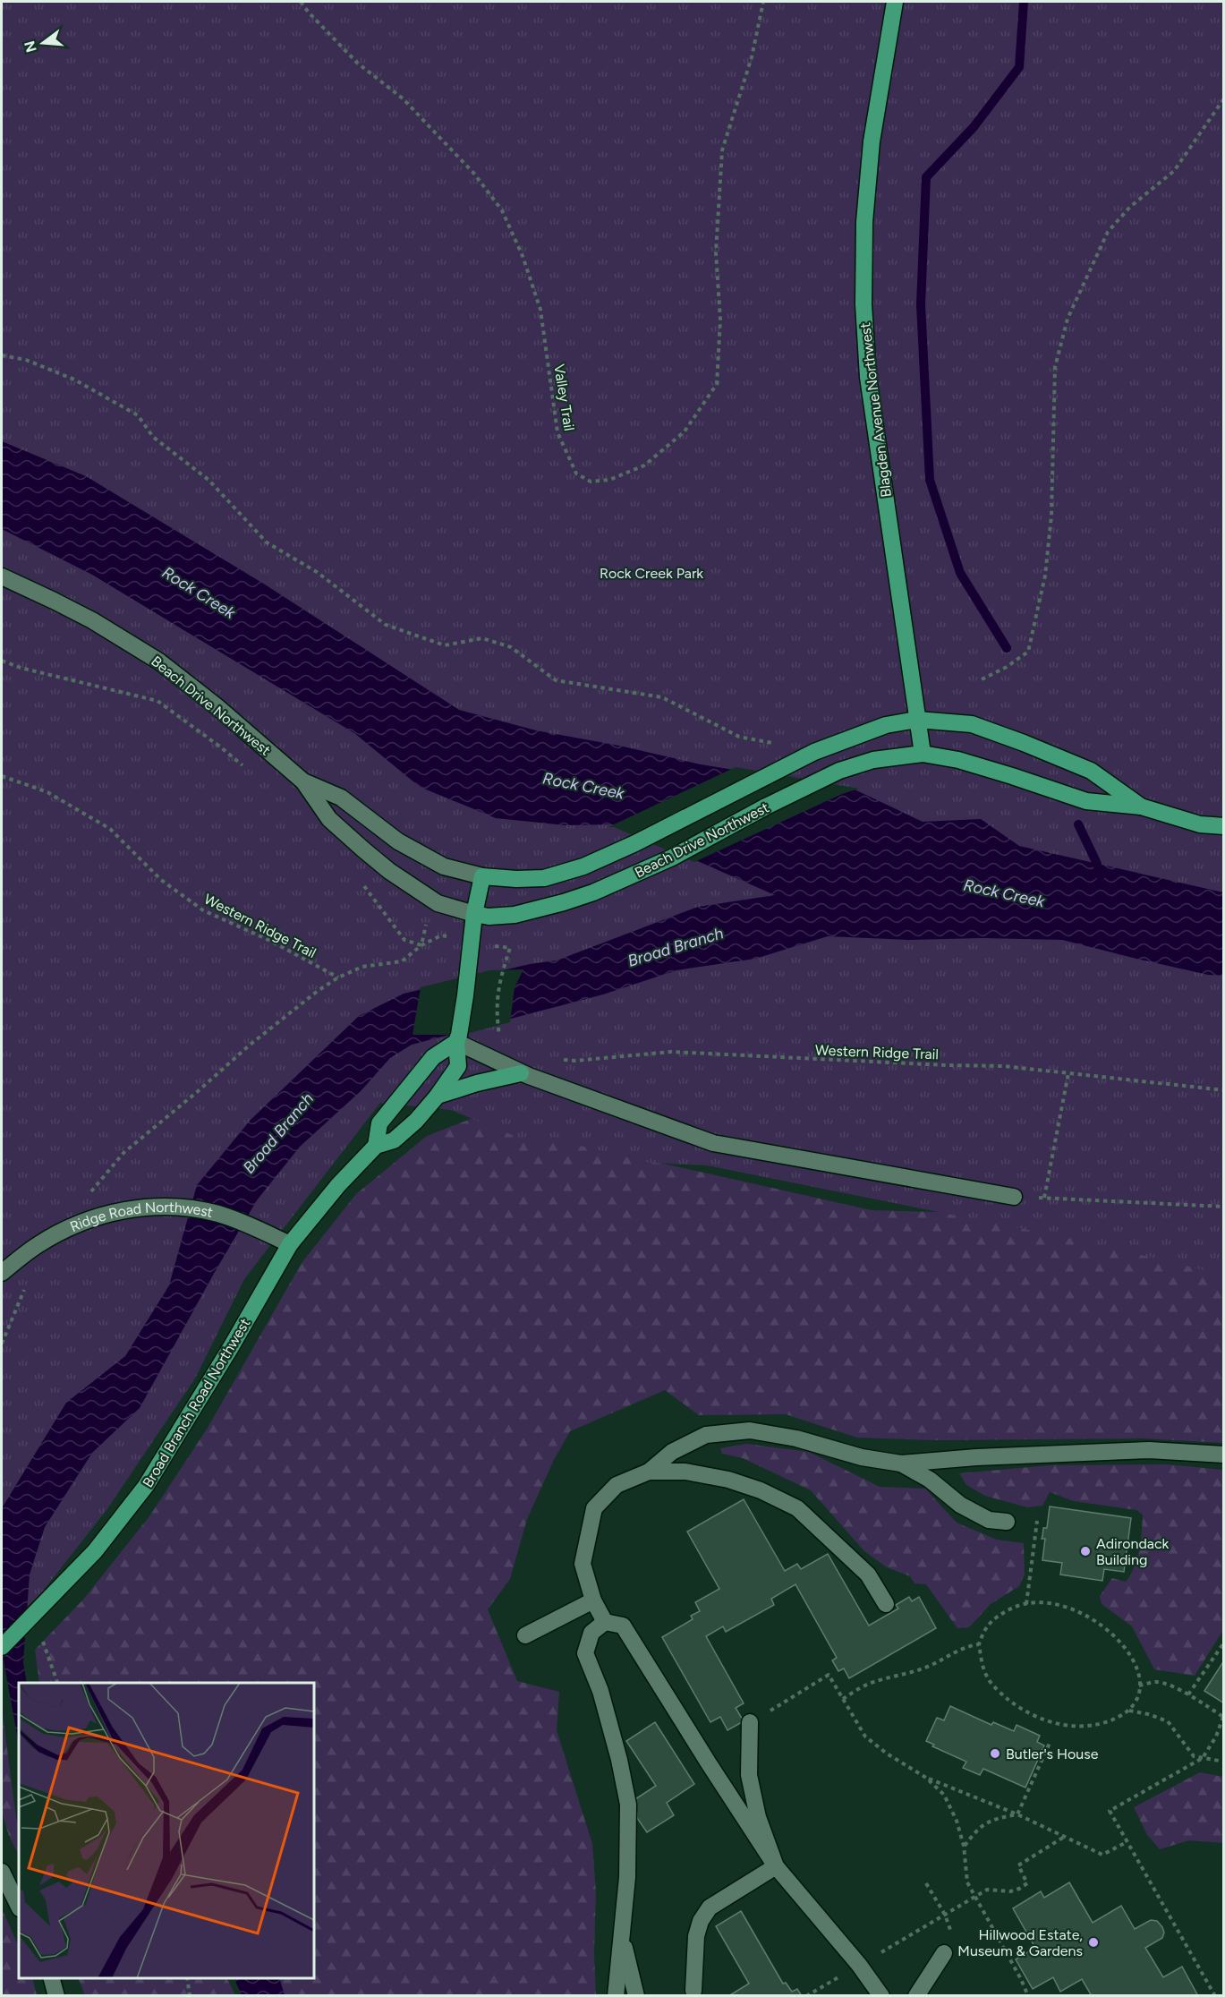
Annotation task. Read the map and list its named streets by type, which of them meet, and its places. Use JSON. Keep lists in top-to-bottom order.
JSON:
{
  "streets": {
    "main road": ["Blagden Avenue Northwest", "Beach Drive Northwest", "Broad Branch Road Northwest"],
    "street": ["Ridge Road Northwest"],
    "path": ["Valley Trail", "Western Ridge Trail"]
  },
  "crossings": [
    ["Blagden Avenue Northwest", "Beach Drive Northwest"],
    ["Beach Drive Northwest", "Broad Branch Road Northwest"],
    ["Ridge Road Northwest", "Broad Branch Road Northwest"]
  ],
  "water": ["Rock Creek", "Broad Branch"],
  "parks": ["Rock Creek Park"],
  "places": ["Adirondack Building", "Butler's House", "Hillwood Estate, Museum & Gardens"],
  "north": "left"
}
